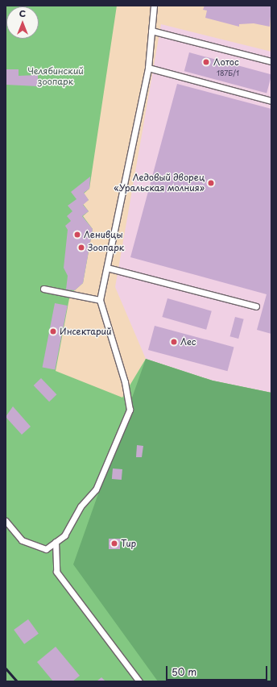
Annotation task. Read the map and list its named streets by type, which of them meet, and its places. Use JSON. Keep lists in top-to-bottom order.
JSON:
{
  "parks": ["Челябинский зоопарк"],
  "places": [
    "Лотос",
    "Ледовый дворец «Уральская молния»",
    "Ленивцы",
    "Зоопарк",
    "Инсектарий",
    "Лес",
    "Тир"
  ],
  "house_numbers": ["187Б/1"],
  "scale_bar": "50 m",
  "north": "top"
}
